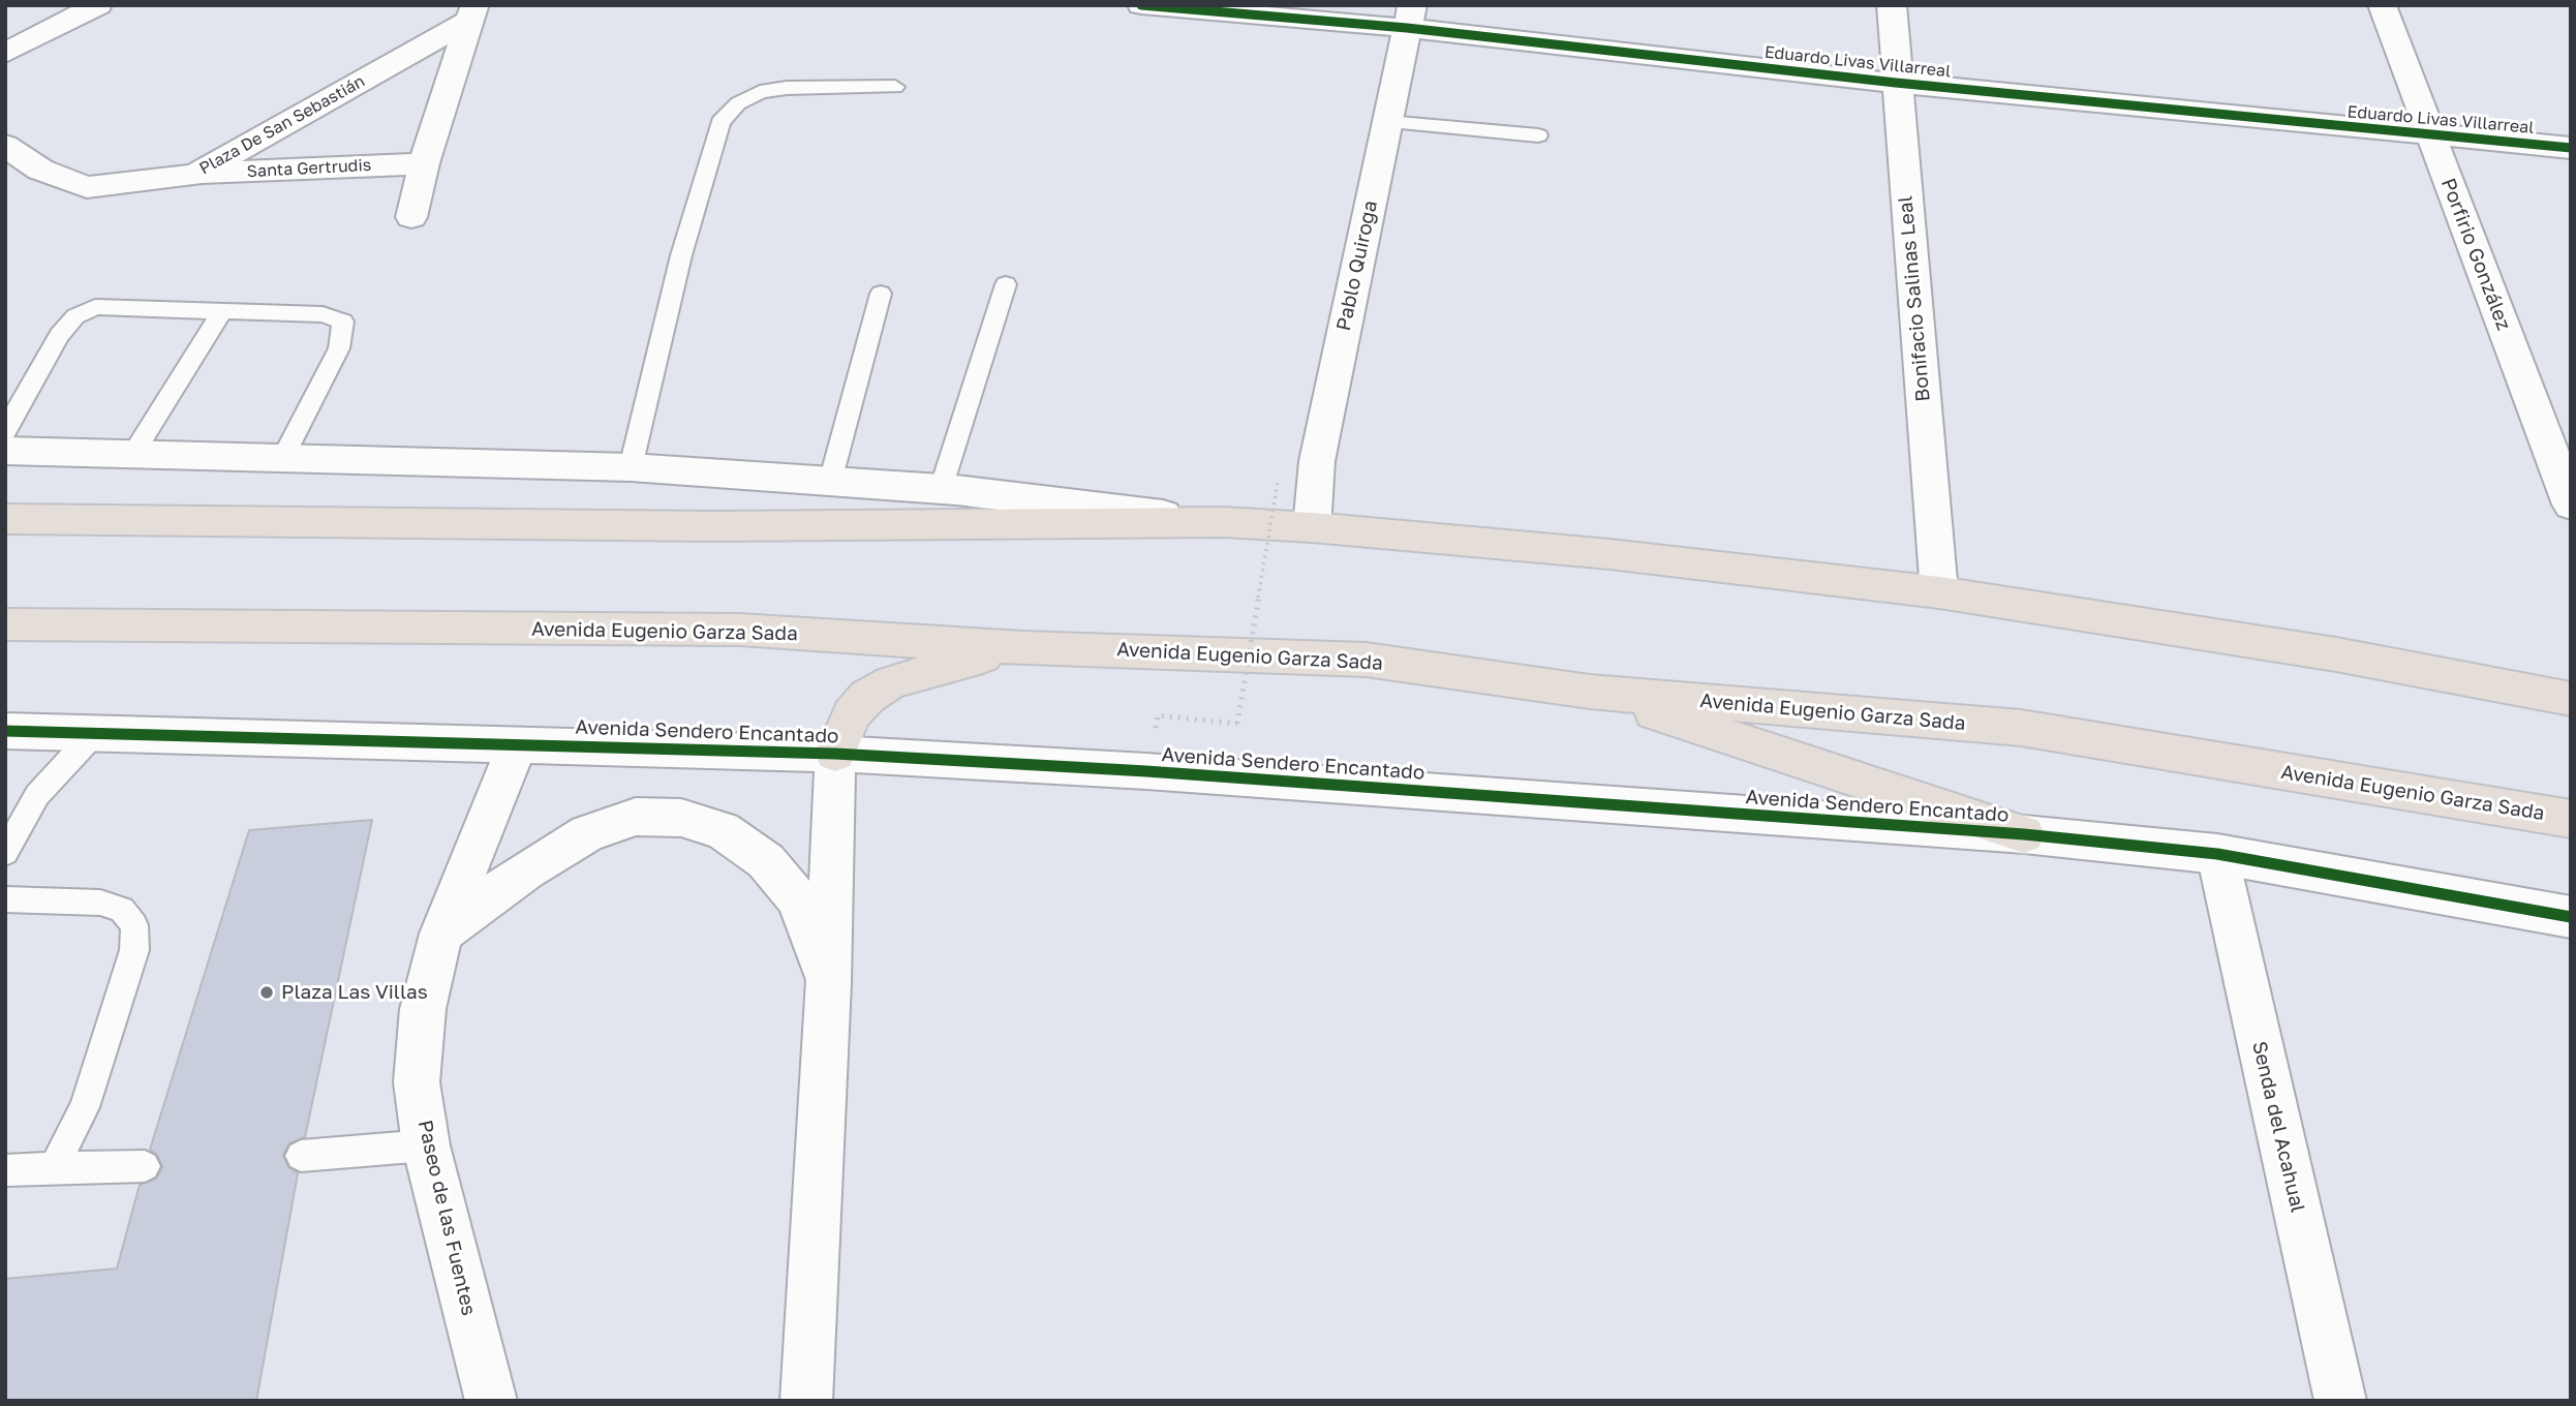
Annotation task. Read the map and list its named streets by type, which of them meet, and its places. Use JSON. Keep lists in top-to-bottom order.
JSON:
{
  "streets": {
    "highway": ["Avenida Eugenio Garza Sada"],
    "street": [
      "Eduardo Livas Villarreal",
      "Plaza De San Sebastián",
      "Santa Gertrudis",
      "Porfirio González",
      "Pablo Quiroga",
      "Bonifacio Salinas Leal",
      "Avenida Sendero Encantado",
      "Senda del Acahual",
      "Paseo de las Fuentes"
    ]
  },
  "crossings": [
    ["Eduardo Livas Villarreal", "Porfirio González"],
    ["Eduardo Livas Villarreal", "Pablo Quiroga"],
    ["Eduardo Livas Villarreal", "Bonifacio Salinas Leal"],
    ["Plaza De San Sebastián", "Santa Gertrudis"],
    ["Avenida Sendero Encantado", "Senda del Acahual"],
    ["Avenida Sendero Encantado", "Paseo de las Fuentes"]
  ],
  "places": ["Plaza Las Villas"]
}
